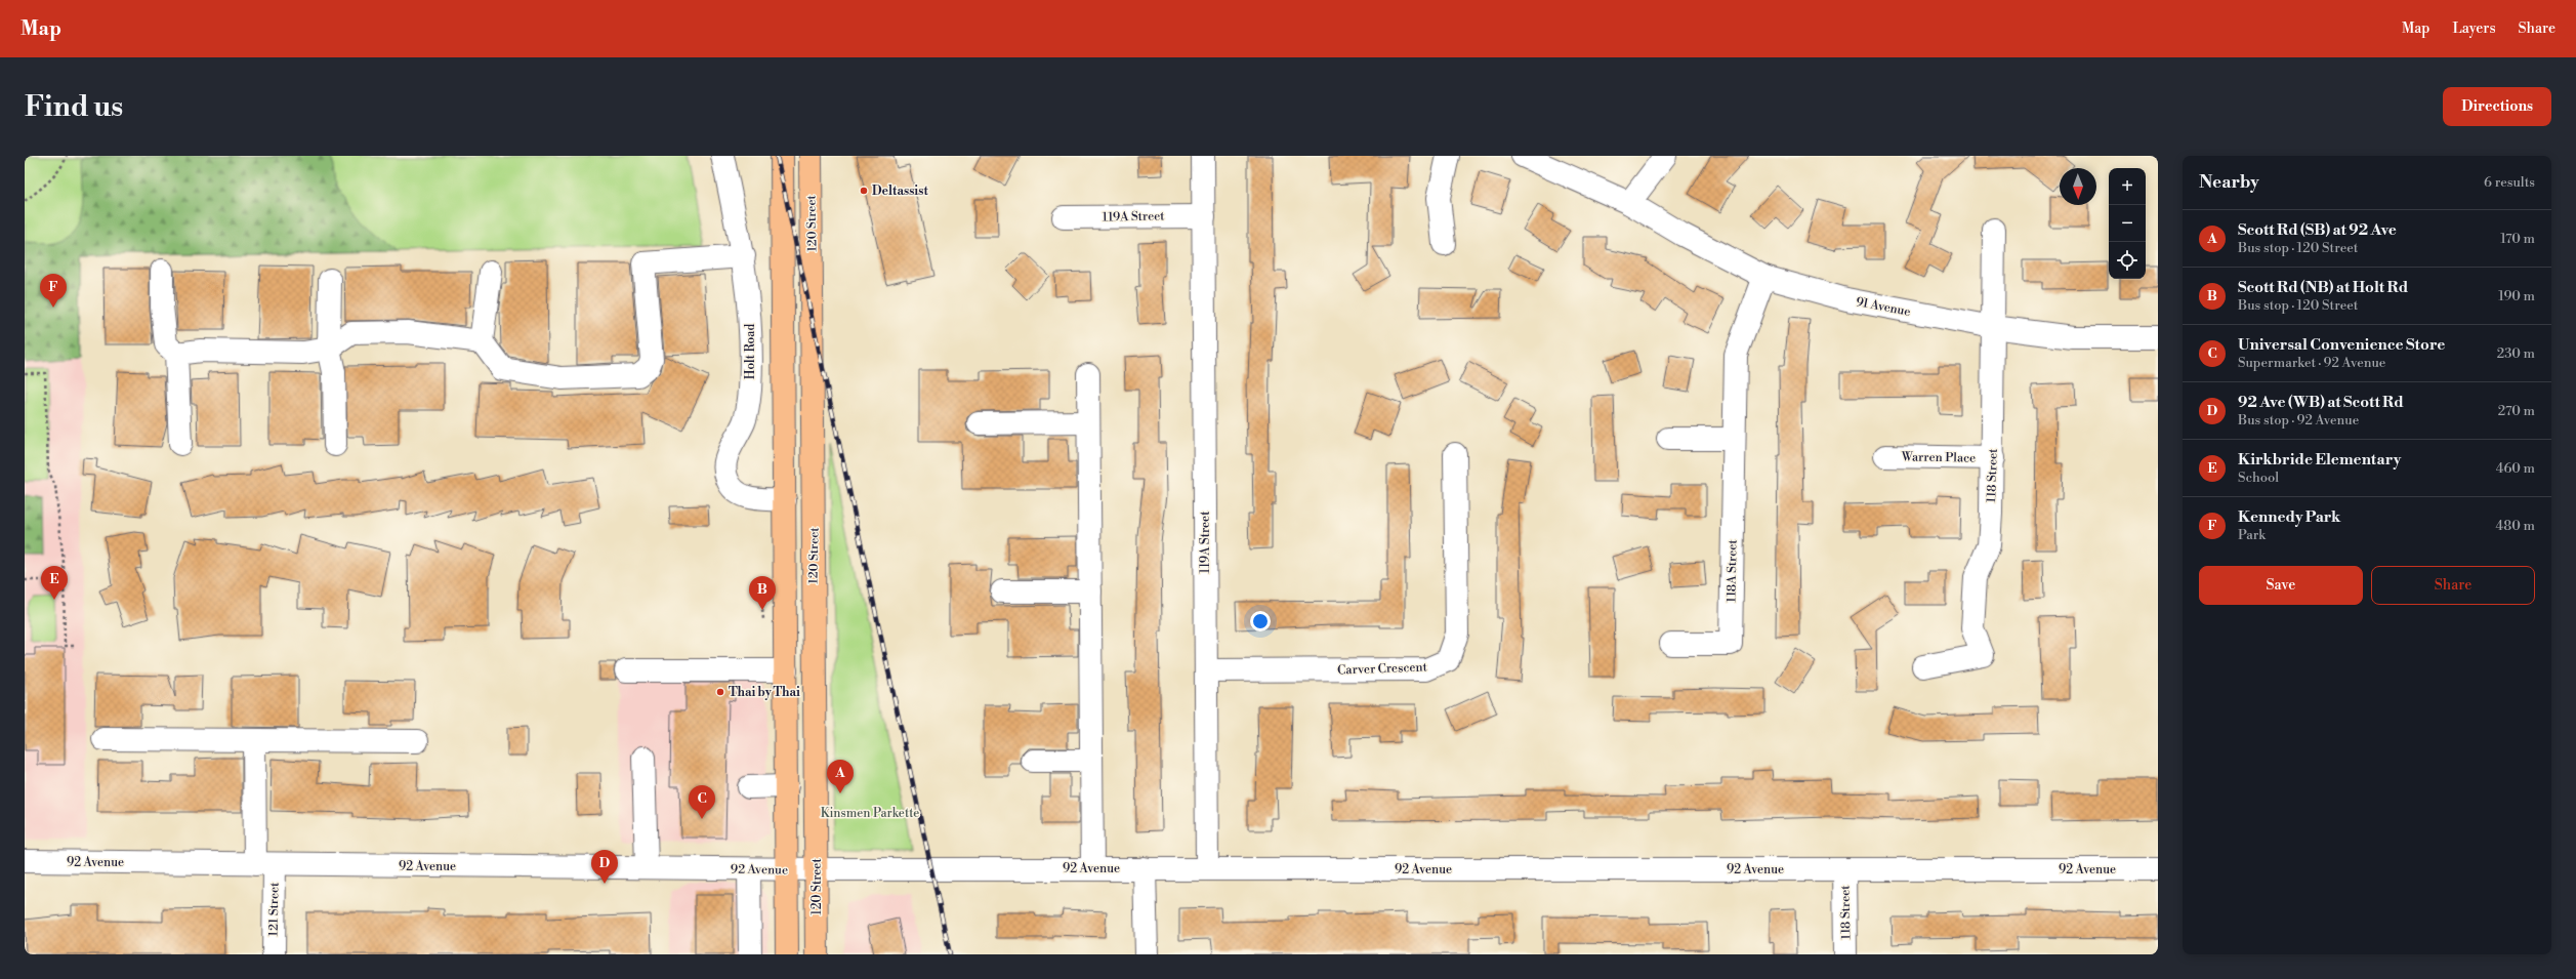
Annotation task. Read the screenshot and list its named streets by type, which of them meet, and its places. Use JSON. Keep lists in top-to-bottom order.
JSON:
{
  "streets": {
    "main road": ["120 Street"],
    "street": [
      "119A Street",
      "91 Avenue",
      "Holt Road",
      "Warren Place",
      "118 Street",
      "118A Street",
      "Carver Crescent",
      "92 Avenue",
      "121 Street"
    ]
  },
  "crossings": [
    ["119A Street", "Carver Crescent"],
    ["119A Street", "92 Avenue"],
    ["120 Street", "92 Avenue"],
    ["91 Avenue", "118 Street"],
    ["91 Avenue", "118A Street"],
    ["Warren Place", "118 Street"],
    ["118 Street", "92 Avenue"],
    ["92 Avenue", "121 Street"]
  ],
  "parks": ["Kinsmen Parkette"],
  "places": ["Deltassist", "Thai by Thai"],
  "north": "bottom",
  "page": {
    "header": "Map",
    "nav": ["Map", "Layers", "Share"],
    "buttons": [
      "Directions",
      ["Save", "Share"]
    ],
    "title": "Find us",
    "heading": ["Nearby", "6 results"],
    "map_buttons": ["+", "−"],
    "list": [
      {
        "mark": "A",
        "name": "Scott Rd (SB) at 92 Ave",
        "note": "Bus stop · 120 Street",
        "value": "170 m"
      },
      {
        "mark": "B",
        "name": "Scott Rd (NB) at Holt Rd",
        "note": "Bus stop · 120 Street",
        "value": "190 m"
      },
      {
        "mark": "C",
        "name": "Universal Convenience Store",
        "note": "Supermarket · 92 Avenue",
        "value": "230 m"
      },
      {
        "mark": "D",
        "name": "92 Ave (WB) at Scott Rd",
        "note": "Bus stop · 92 Avenue",
        "value": "270 m"
      },
      {
        "mark": "E",
        "name": "Kirkbride Elementary",
        "note": "School",
        "value": "460 m"
      },
      {
        "mark": "F",
        "name": "Kennedy Park",
        "note": "Park",
        "value": "480 m"
      }
    ],
    "pins": [
      "F",
      "E",
      "B",
      "A",
      "C",
      "D"
    ]
  }
}
